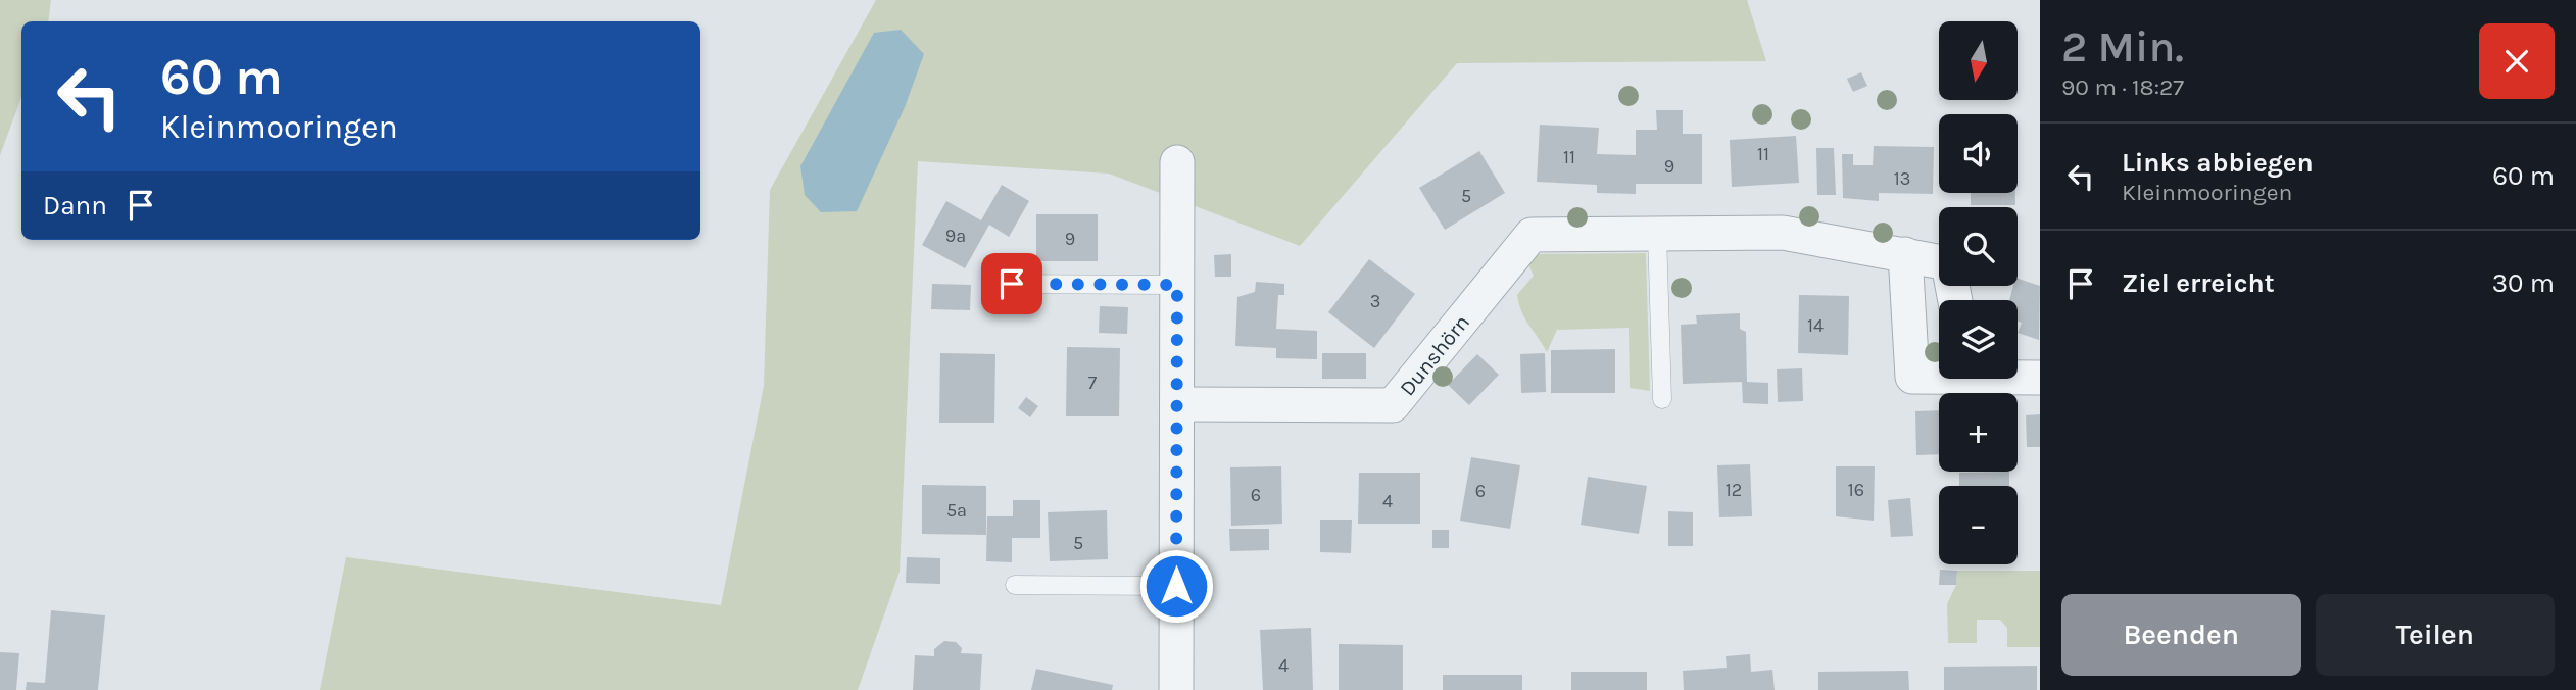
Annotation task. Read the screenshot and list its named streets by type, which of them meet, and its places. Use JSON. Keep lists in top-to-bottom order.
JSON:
{
  "streets": {
    "street": ["Dunshörn"]
  },
  "house_numbers": [
    "11",
    "11",
    "9",
    "13",
    "5",
    "9a",
    "9",
    "3",
    "14",
    "7",
    "12",
    "16",
    "6",
    "6",
    "4",
    "5a",
    "5",
    "4"
  ],
  "north": "bottom",
  "page": {
    "heading": ["2 Min.", "90 m · 18:27"],
    "map_buttons": ["+", "−"],
    "turn": ["60 m", "Kleinmooringen"],
    "list": [
      {
        "name": "Links abbiegen",
        "note": "Kleinmooringen",
        "value": "60 m"
      },
      {
        "name": "Ziel erreicht",
        "value": "30 m"
      }
    ],
    "then": "Dann",
    "buttons": ["Beenden", "Teilen"]
  }
}
